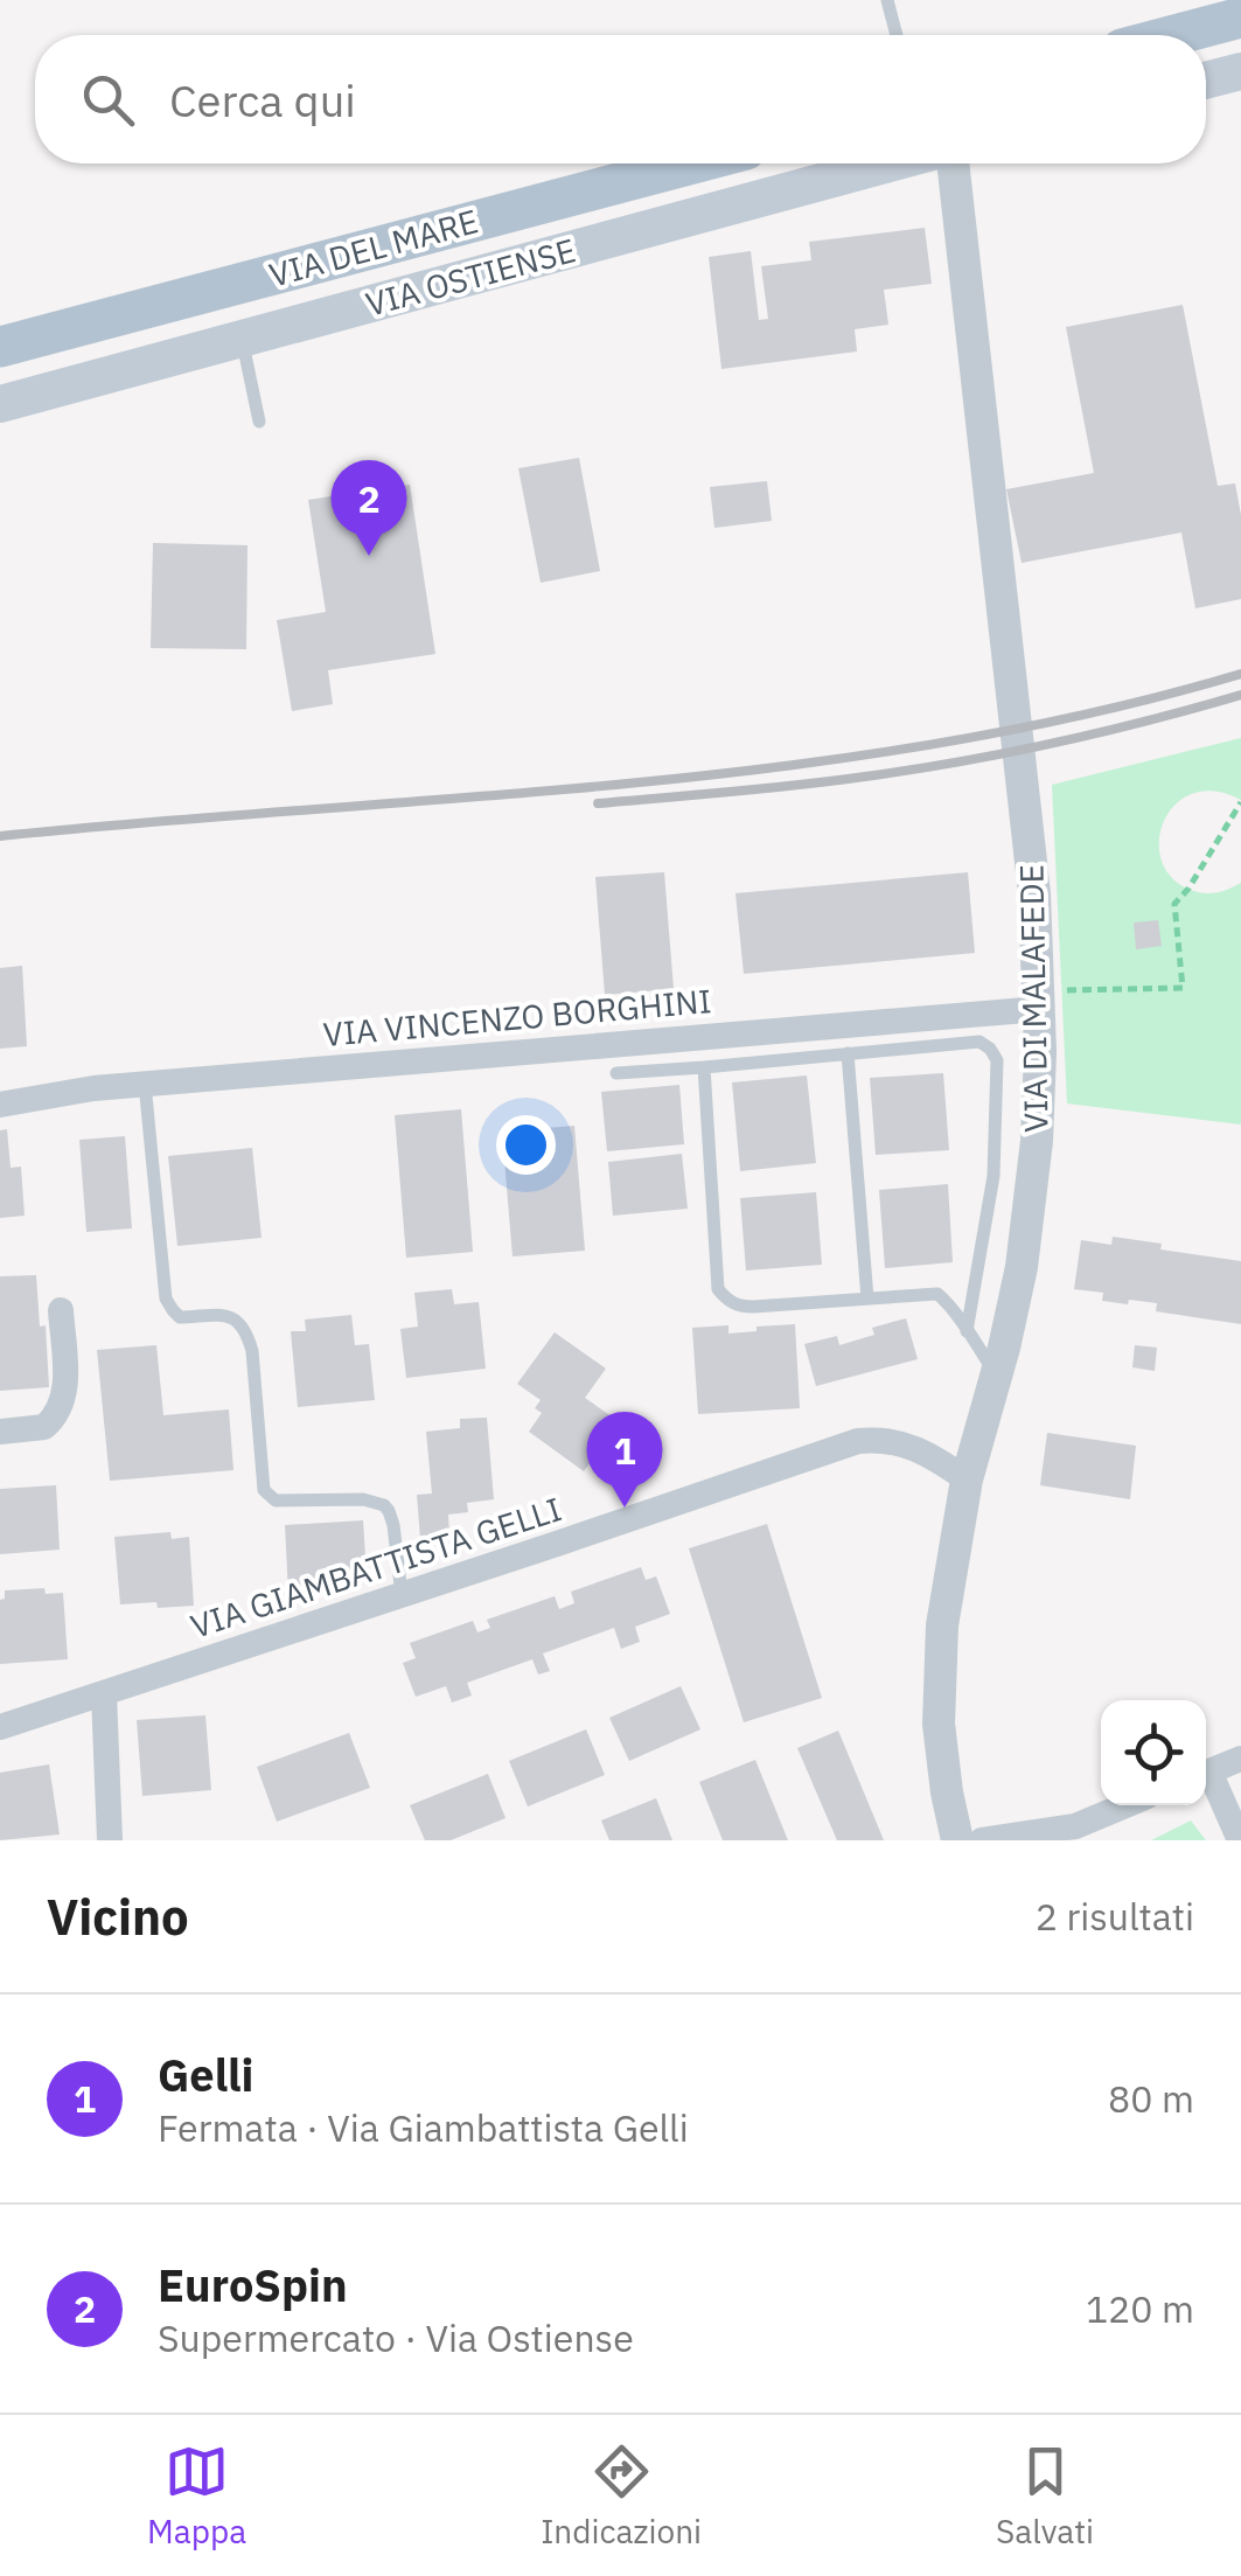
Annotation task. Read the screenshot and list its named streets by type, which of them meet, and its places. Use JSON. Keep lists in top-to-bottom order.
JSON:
{
  "streets": {
    "main road": ["VIA DEL MARE", "VIA OSTIENSE"],
    "street": ["VIA DI MALAFEDE", "VIA VINCENZO BORGHINI", "VIA GIAMBATTISTA GELLI"]
  },
  "crossings": [
    ["VIA DI MALAFEDE", "VIA VINCENZO BORGHINI"],
    ["VIA DI MALAFEDE", "VIA GIAMBATTISTA GELLI"]
  ],
  "page": {
    "search": "Cerca qui",
    "pins": ["2", "1"],
    "heading": ["Vicino", "2 risultati"],
    "list": [
      {
        "mark": "1",
        "name": "Gelli",
        "note": "Fermata · Via Giambattista Gelli",
        "value": "80 m"
      },
      {
        "mark": "2",
        "name": "EuroSpin",
        "note": "Supermercato · Via Ostiense",
        "value": "120 m"
      }
    ],
    "nav": ["Mappa", "Indicazioni", "Salvati"]
  }
}
